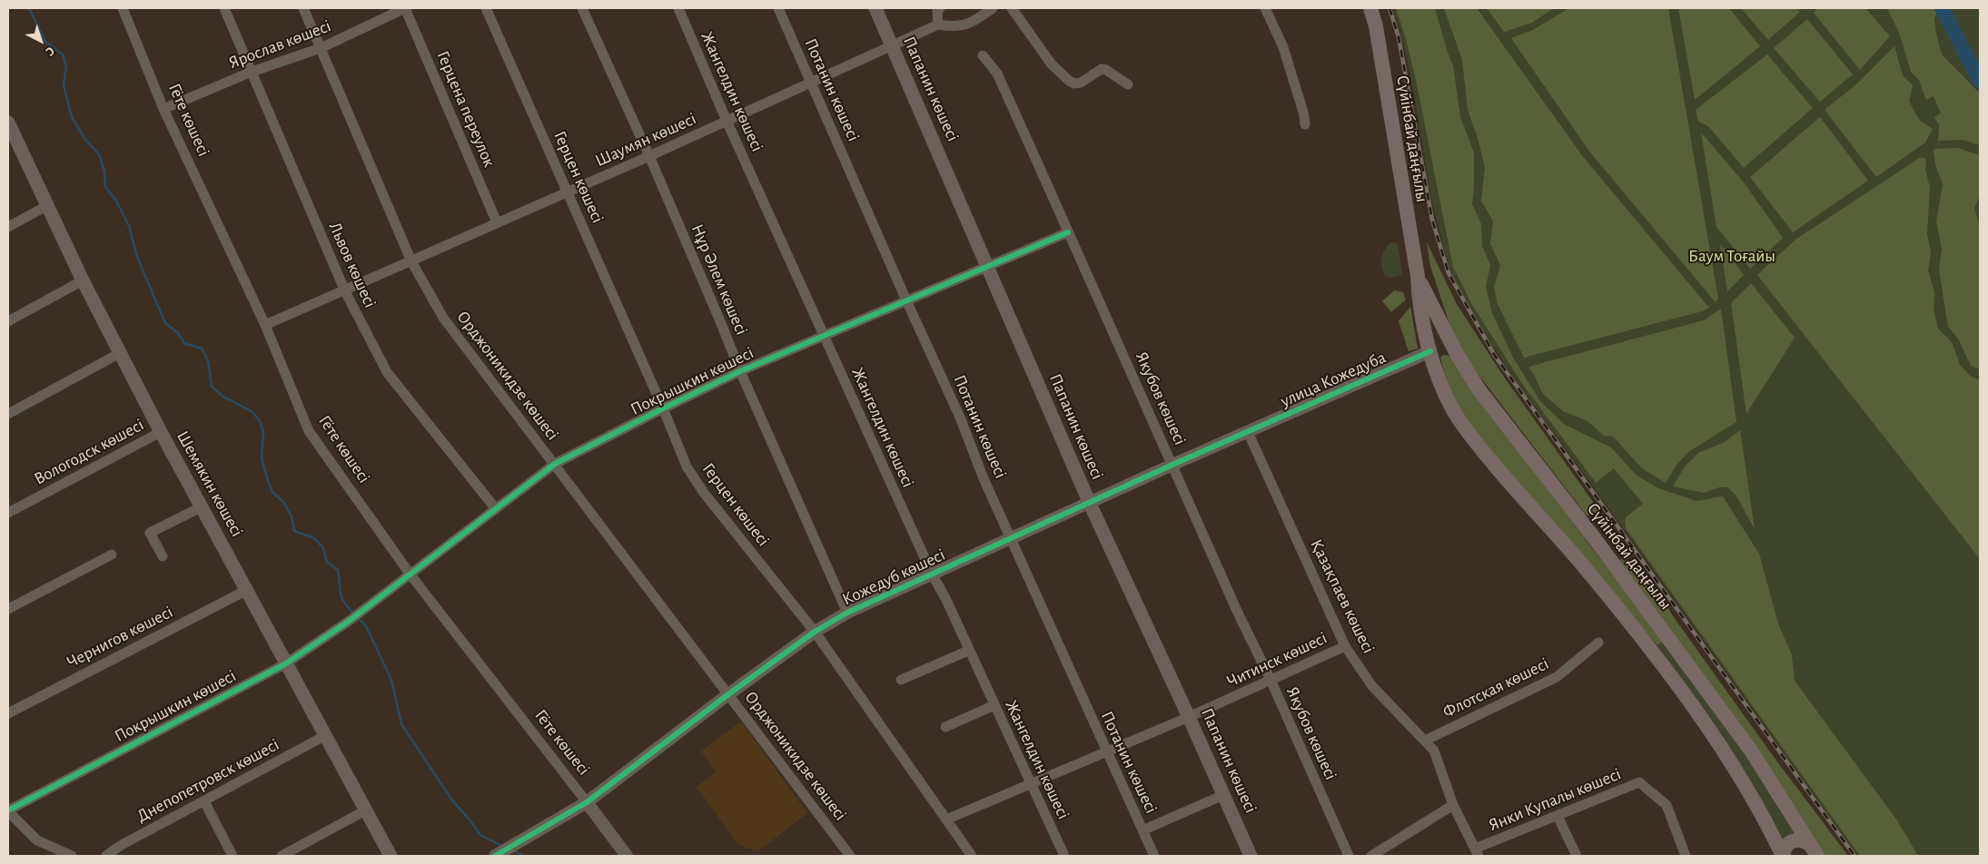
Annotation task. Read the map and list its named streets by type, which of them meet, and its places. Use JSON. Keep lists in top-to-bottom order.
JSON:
{
  "streets": {
    "main road": ["Папанин көшесі", "Сүйінбай даңғылы", "Шемякин көшесі"],
    "street": [
      "Ярослав көшесі",
      "Потанин көшесі",
      "Жангелдин көшесі",
      "Герцена переулок",
      "Гёте көшесі",
      "Шаумян көшесі",
      "Герцен көшесі",
      "Львов көшесі",
      "Нұр Әлем көшесі",
      "Орджоникидзе көшесі",
      "улица Кожедуба",
      "Покрышкин көшесі",
      "Якубов көшесі",
      "Вологодск көшесі",
      "Кожедуб көшесі",
      "Қазақпаев көшесі",
      "Чернигов көшесі",
      "Читинск көшесі",
      "Флотская көшесі",
      "Днепопетровск көшесі",
      "Янки Купалы көшесі"
    ]
  },
  "crossings": [
    ["Ярослав көшесі", "Герцена переулок"],
    ["Ярослав көшесі", "Гёте көшесі"],
    ["Ярослав көшесі", "Львов көшесі"],
    ["Ярослав көшесі", "Орджоникидзе көшесі"],
    ["Папанин көшесі", "Шаумян көшесі"],
    ["Папанин көшесі", "Покрышкин көшесі"],
    ["Папанин көшесі", "Кожедуб көшесі"],
    ["Папанин көшесі", "Читинск көшесі"],
    ["Потанин көшесі", "Шаумян көшесі"],
    ["Потанин көшесі", "Покрышкин көшесі"],
    ["Потанин көшесі", "Кожедуб көшесі"],
    ["Потанин көшесі", "Читинск көшесі"],
    ["Жангелдин көшесі", "Шаумян көшесі"],
    ["Жангелдин көшесі", "Покрышкин көшесі"],
    ["Жангелдин көшесі", "Кожедуб көшесі"],
    ["Жангелдин көшесі", "Читинск көшесі"],
    ["Герцена переулок", "Шаумян көшесі"],
    ["Гёте көшесі", "Шаумян көшесі"],
    ["Гёте көшесі", "Покрышкин көшесі"],
    ["Гёте көшесі", "Кожедуб көшесі"],
    ["Сүйінбай даңғылы", "улица Кожедуба"],
    ["Шаумян көшесі", "Герцен көшесі"],
    ["Шаумян көшесі", "Львов көшесі"],
    ["Шаумян көшесі", "Нұр Әлем көшесі"],
    ["Шаумян көшесі", "Орджоникидзе көшесі"],
    ["Герцен көшесі", "Покрышкин көшесі"],
    ["Герцен көшесі", "Кожедуб көшесі"],
    ["Герцен көшесі", "Читинск көшесі"],
    ["Львов көшесі", "Покрышкин көшесі"],
    ["Нұр Әлем көшесі", "Покрышкин көшесі"],
    ["Нұр Әлем көшесі", "Кожедуб көшесі"],
    ["Орджоникидзе көшесі", "Покрышкин көшесі"],
    ["Орджоникидзе көшесі", "Кожедуб көшесі"],
    ["улица Кожедуба", "Кожедуб көшесі"],
    ["улица Кожедуба", "Қазақпаев көшесі"],
    ["Покрышкин көшесі", "Якубов көшесі"],
    ["Покрышкин көшесі", "Шемякин көшесі"],
    ["Якубов көшесі", "Кожедуб көшесі"],
    ["Якубов көшесі", "Читинск көшесі"],
    ["Вологодск көшесі", "Шемякин көшесі"],
    ["Шемякин көшесі", "Чернигов көшесі"],
    ["Шемякин көшесі", "Днепопетровск көшесі"],
    ["Кожедуб көшесі", "Қазақпаев көшесі"],
    ["Қазақпаев көшесі", "Читинск көшесі"],
    ["Қазақпаев көшесі", "Флотская көшесі"],
    ["Қазақпаев көшесі", "Янки Купалы көшесі"]
  ],
  "parks": ["Баум Тоғайы"],
  "north": "bottom right"
}
